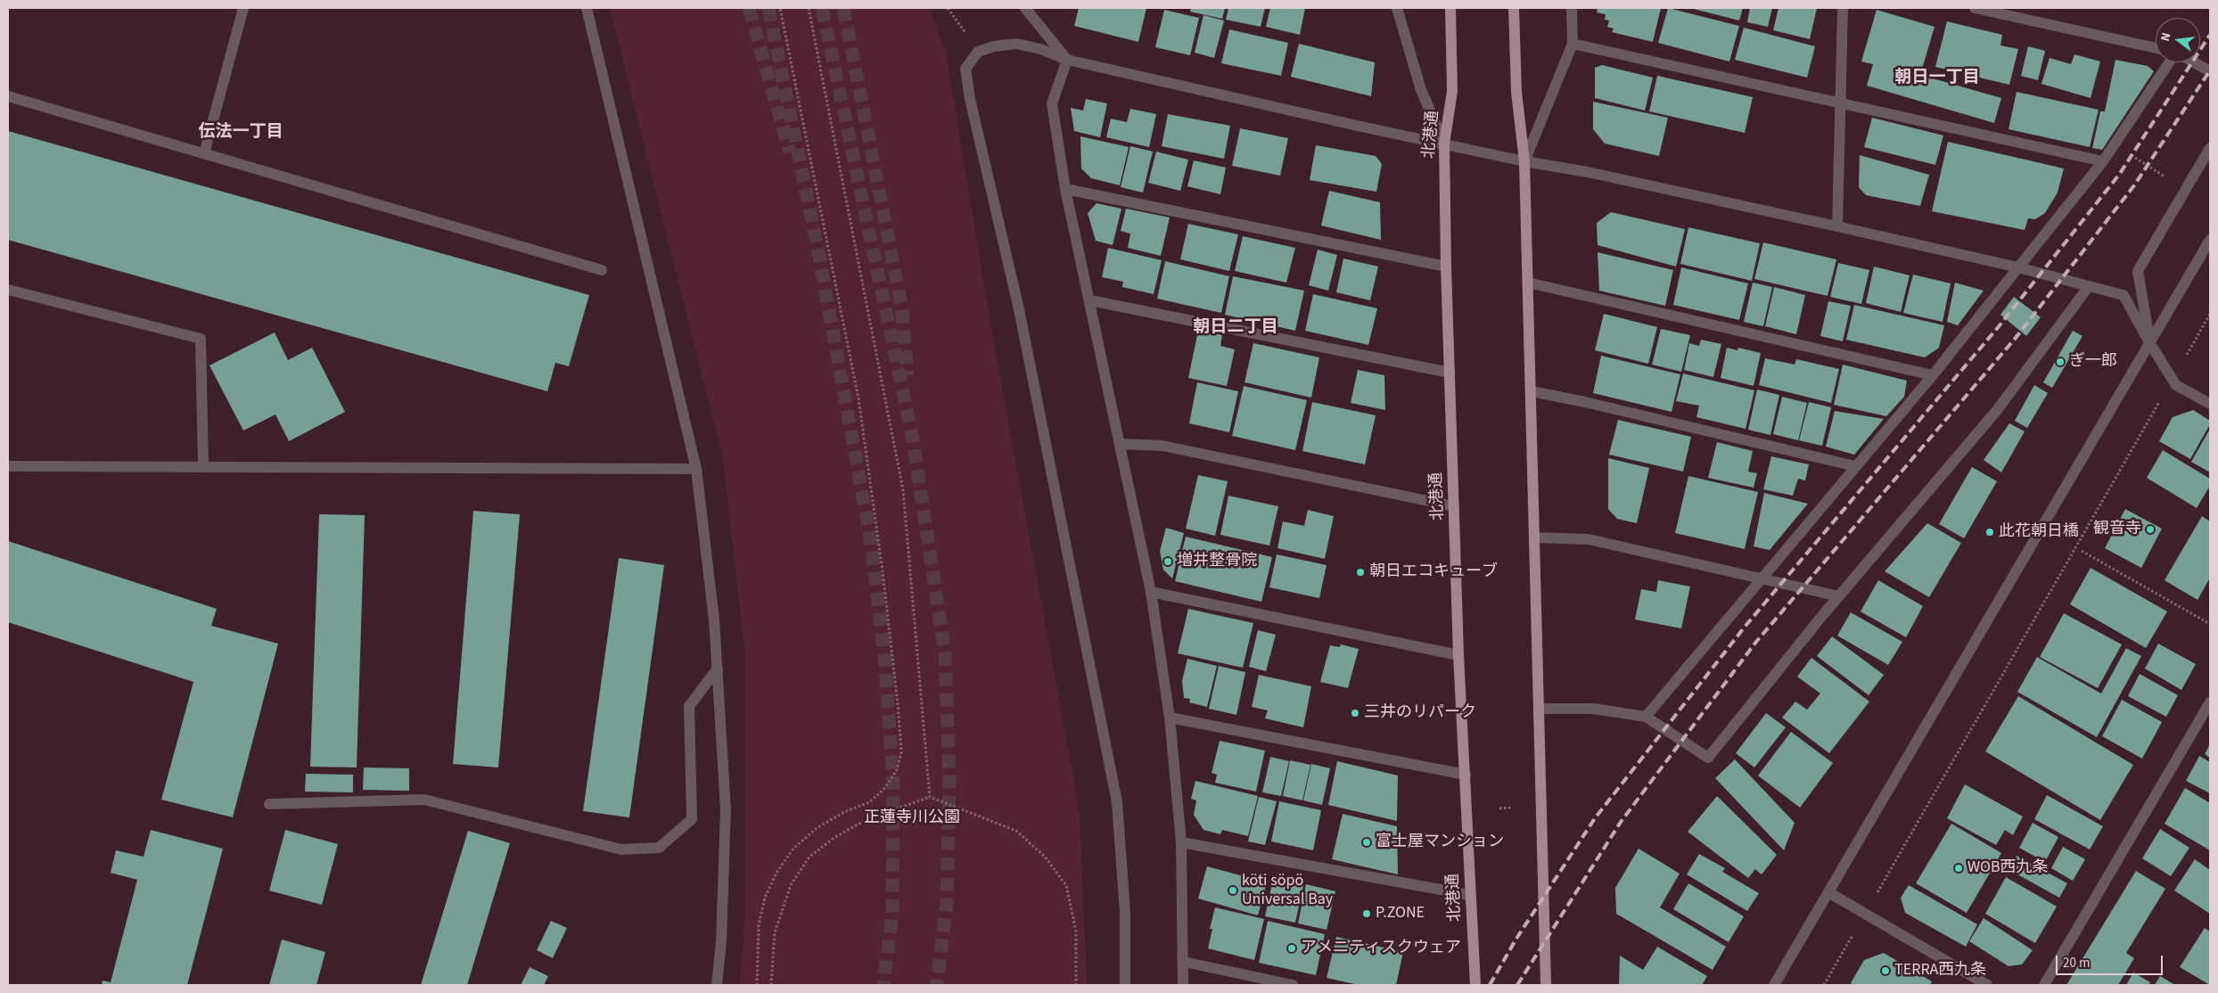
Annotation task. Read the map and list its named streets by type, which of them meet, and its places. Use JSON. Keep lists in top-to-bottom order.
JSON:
{
  "streets": {
    "main road": ["北港通"]
  },
  "districts": ["朝日一丁目", "伝法一丁目", "朝日二丁目"],
  "parks": ["正蓮寺川公園"],
  "places": [
    "ぎ一郎",
    "観音寺",
    "此花朝日橋",
    "増井整骨院",
    "朝日エコキューブ",
    "三井のリパーク",
    "富士屋マンション",
    "WOB西九条",
    "köti söpö Universal Bay",
    "P.ZONE",
    "アメニティスクウェア",
    "TERRA西九条"
  ],
  "scale_bar": "20 m",
  "north": "left"
}
